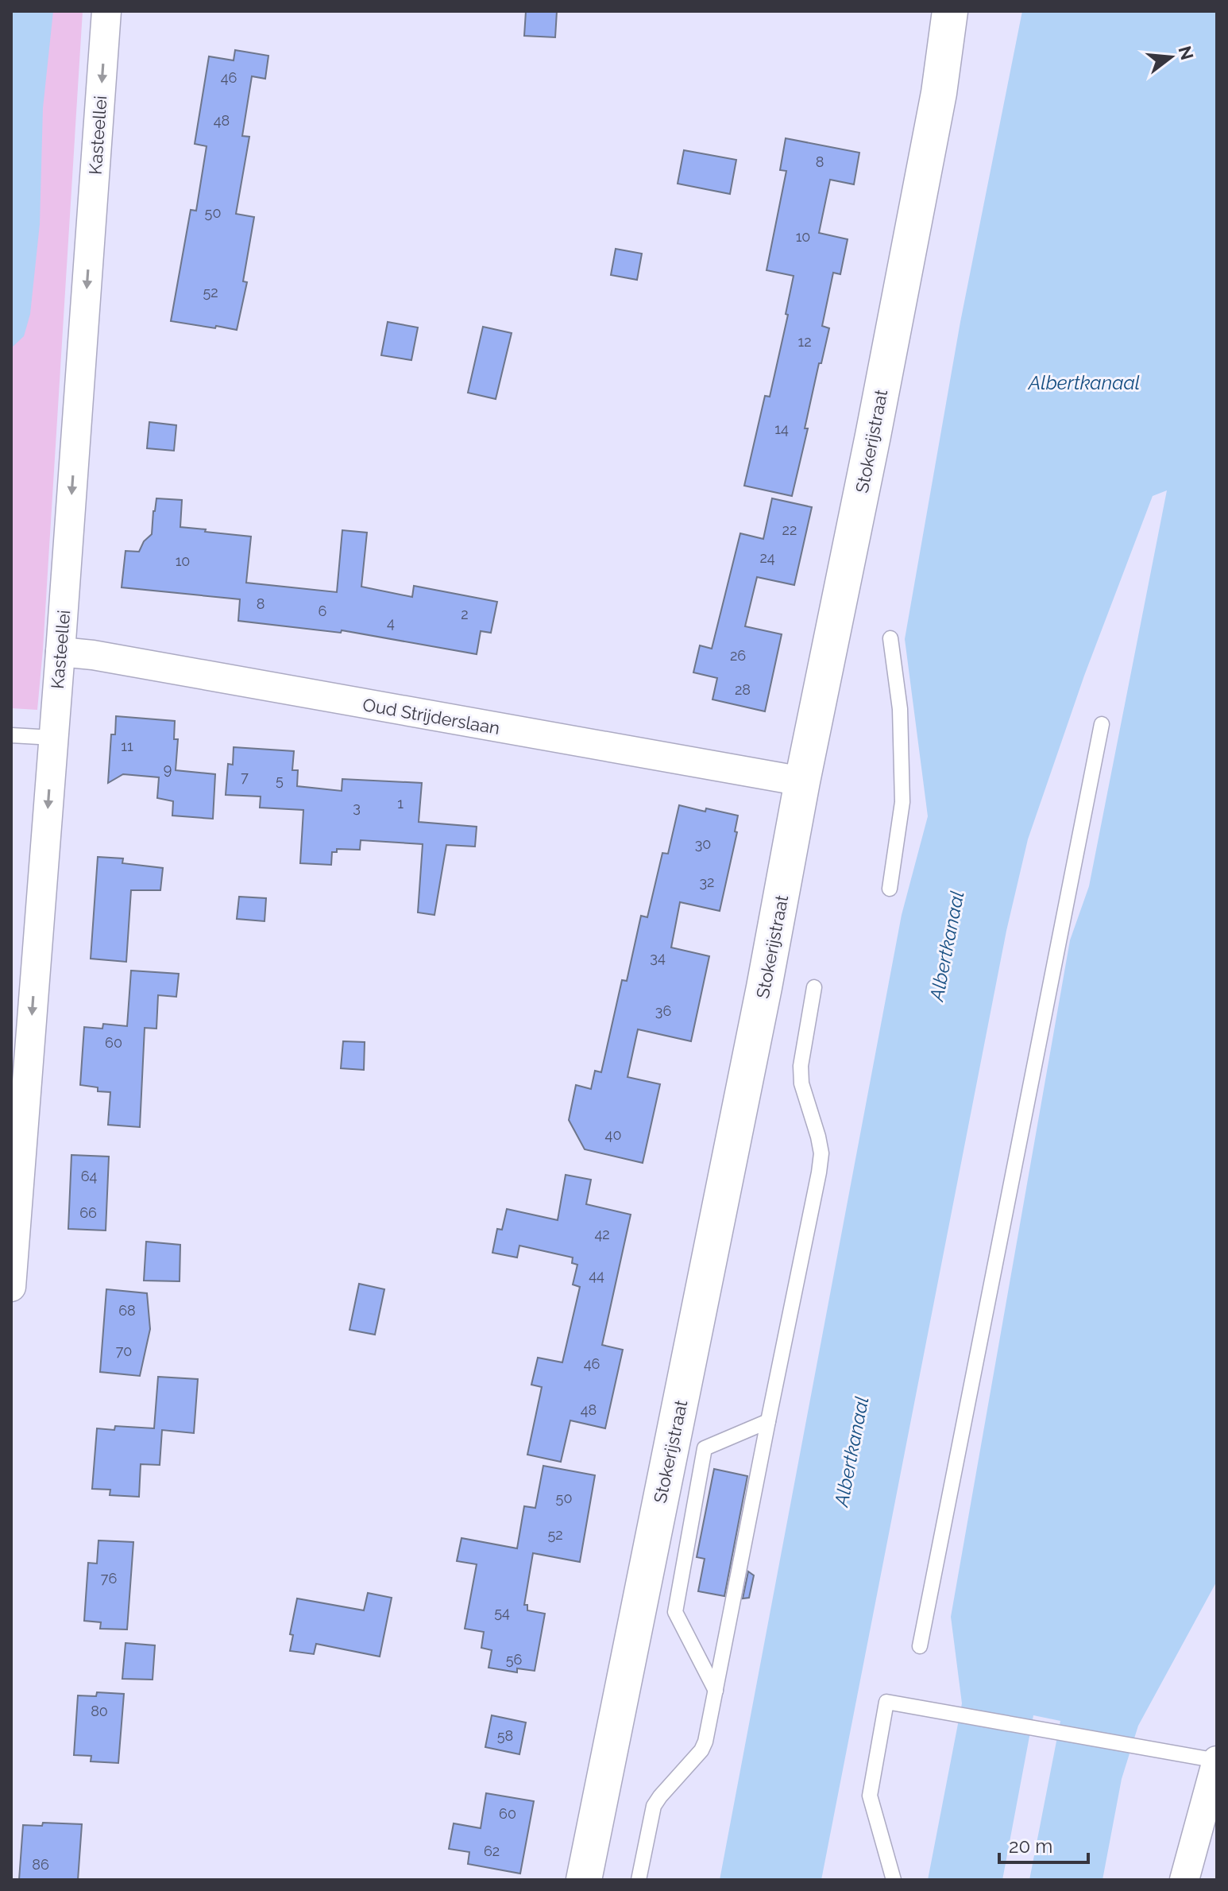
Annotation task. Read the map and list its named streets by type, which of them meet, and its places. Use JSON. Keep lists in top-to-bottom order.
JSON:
{
  "streets": {
    "street": ["Kasteellei", "Stokerijstraat", "Oud Strijderslaan"]
  },
  "crossings": [
    ["Kasteellei", "Oud Strijderslaan"],
    ["Stokerijstraat", "Oud Strijderslaan"]
  ],
  "one_way": ["Kasteellei"],
  "water": ["Albertkanaal"],
  "house_numbers": [
    "46",
    "48",
    "8",
    "50",
    "10",
    "52",
    "12",
    "14",
    "22",
    "24",
    "10",
    "8",
    "6",
    "2",
    "4",
    "26",
    "28",
    "11",
    "9",
    "7",
    "5",
    "1",
    "3",
    "30",
    "32",
    "34",
    "36",
    "60",
    "40",
    "64",
    "66",
    "42",
    "44",
    "68",
    "70",
    "46",
    "48",
    "50",
    "52",
    "76",
    "54",
    "56",
    "80",
    "58",
    "60",
    "62",
    "86"
  ],
  "scale_bar": "20 m",
  "north": "right"
}
